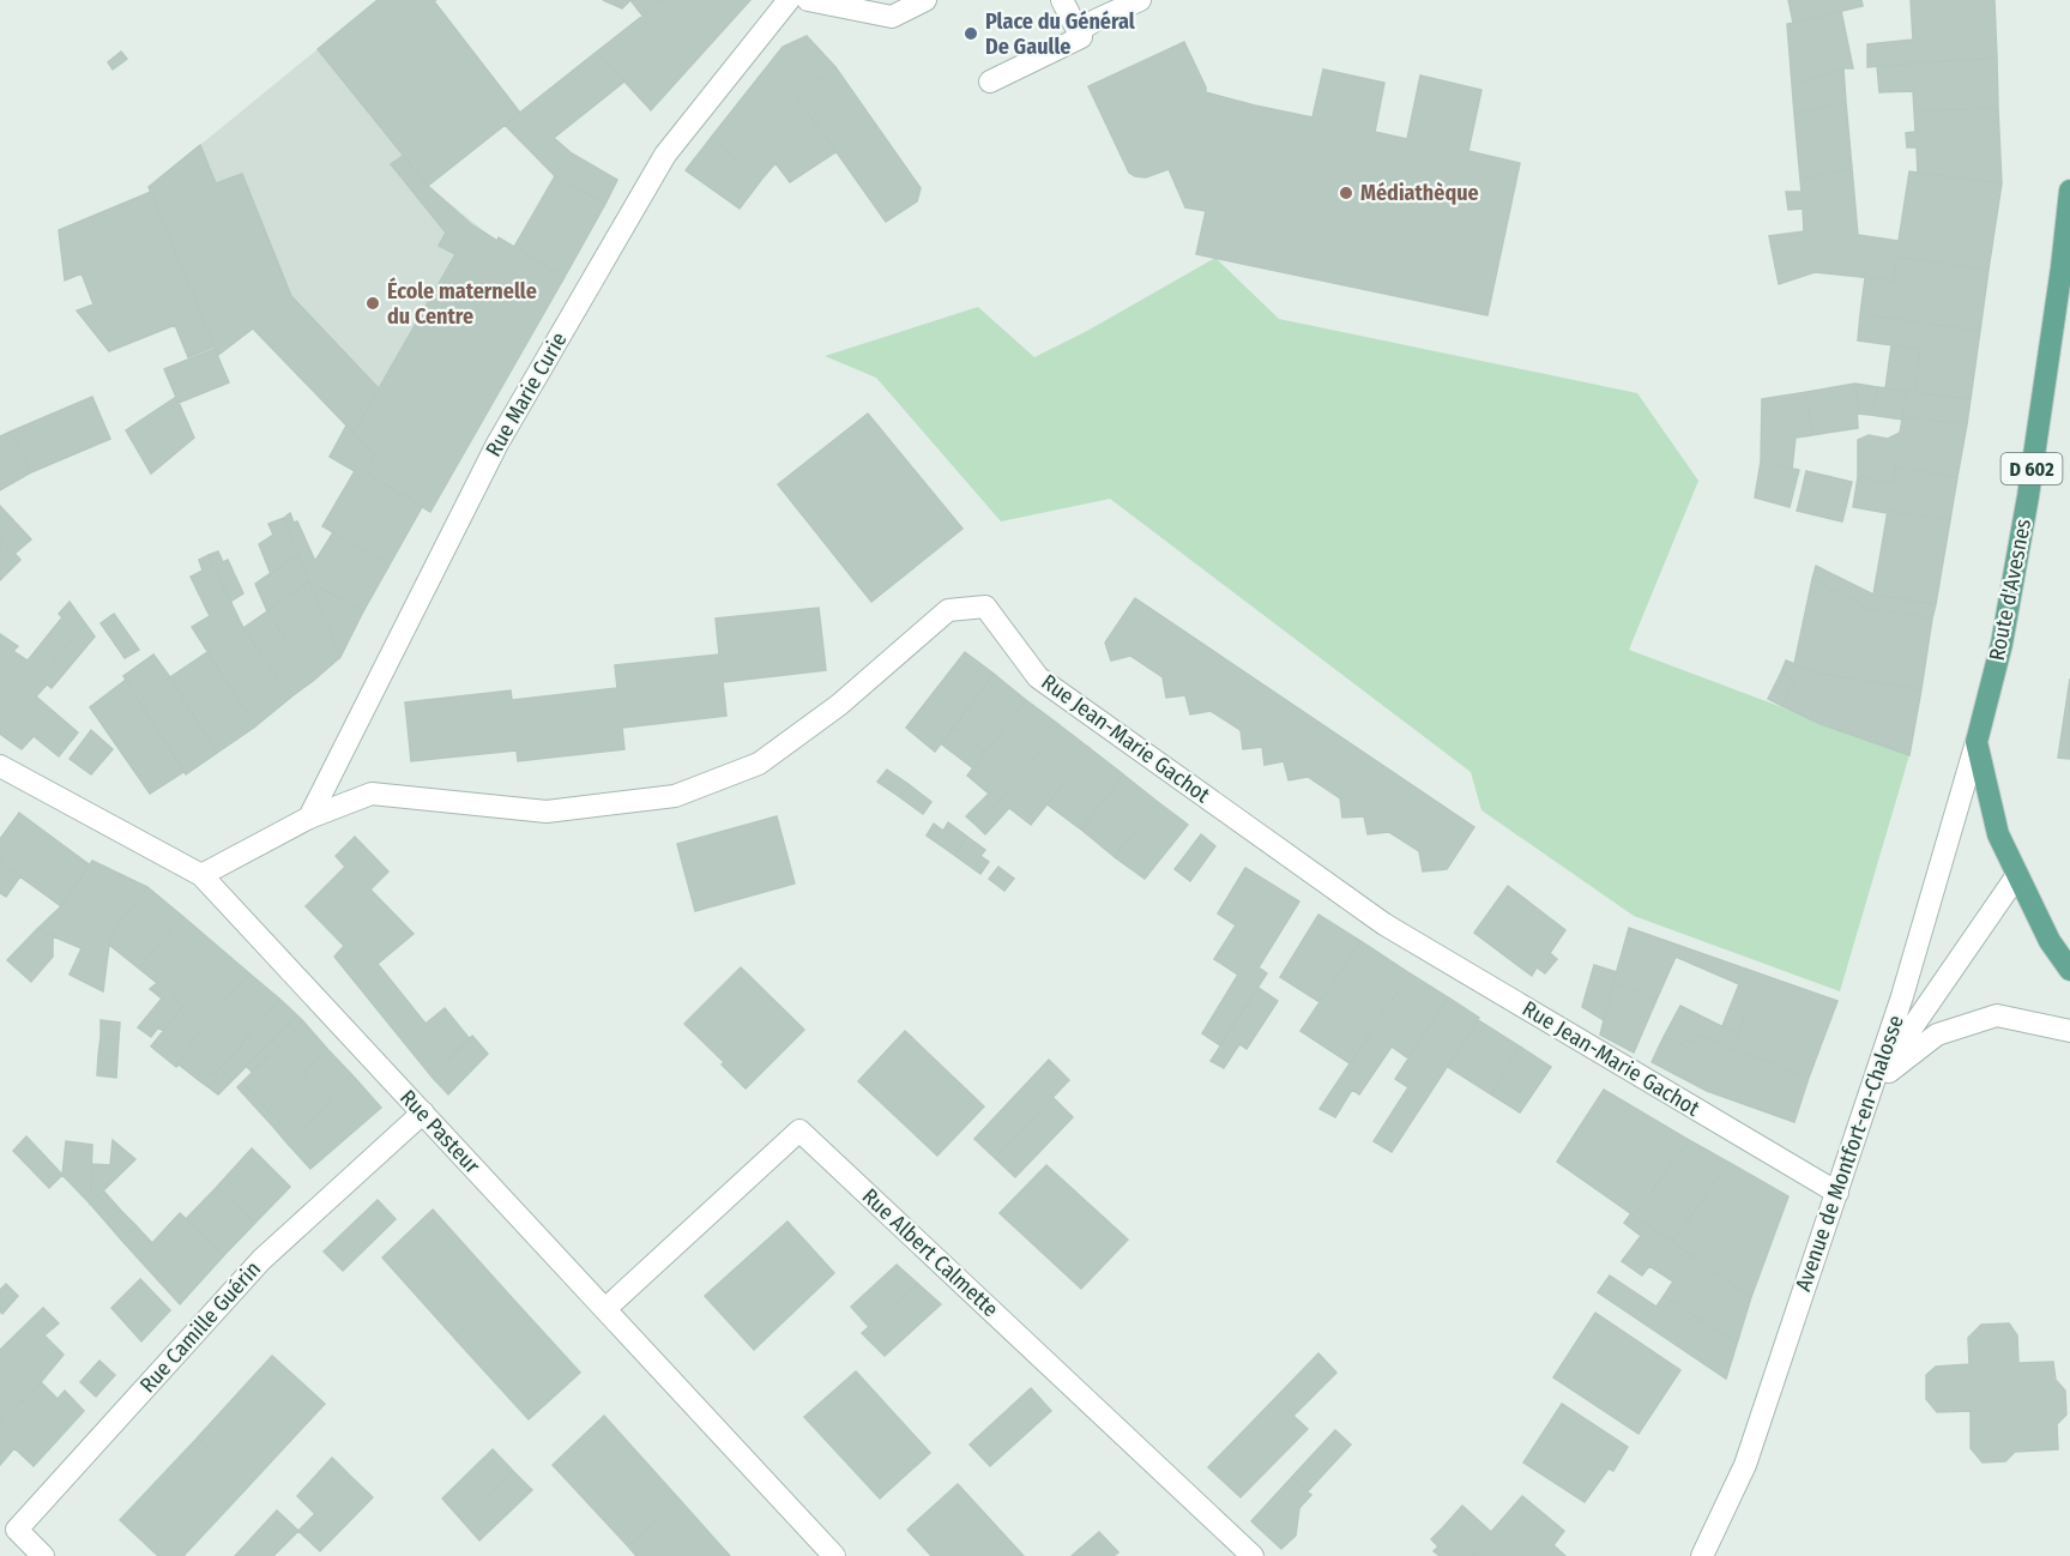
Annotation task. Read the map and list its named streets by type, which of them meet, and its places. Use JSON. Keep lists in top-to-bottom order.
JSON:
{
  "streets": {
    "main road": ["D 602", "Route d'Avesnes"],
    "street": [
      "Rue Marie Curie",
      "Rue Jean-Marie Gachot",
      "Rue Pasteur",
      "Avenue de Montfort-en-Chalosse",
      "Rue Albert Calmette",
      "Rue Camille Guérin"
    ]
  },
  "crossings": [
    ["Rue Marie Curie", "Rue Jean-Marie Gachot"],
    ["Route d'Avesnes", "Avenue de Montfort-en-Chalosse"],
    ["Rue Jean-Marie Gachot", "Rue Pasteur"],
    ["Rue Jean-Marie Gachot", "Avenue de Montfort-en-Chalosse"],
    ["Rue Pasteur", "Rue Albert Calmette"],
    ["Rue Pasteur", "Rue Camille Guérin"]
  ],
  "places": ["Place du Général De Gaulle", "Médiathèque", "École maternelle du Centre"]
}
